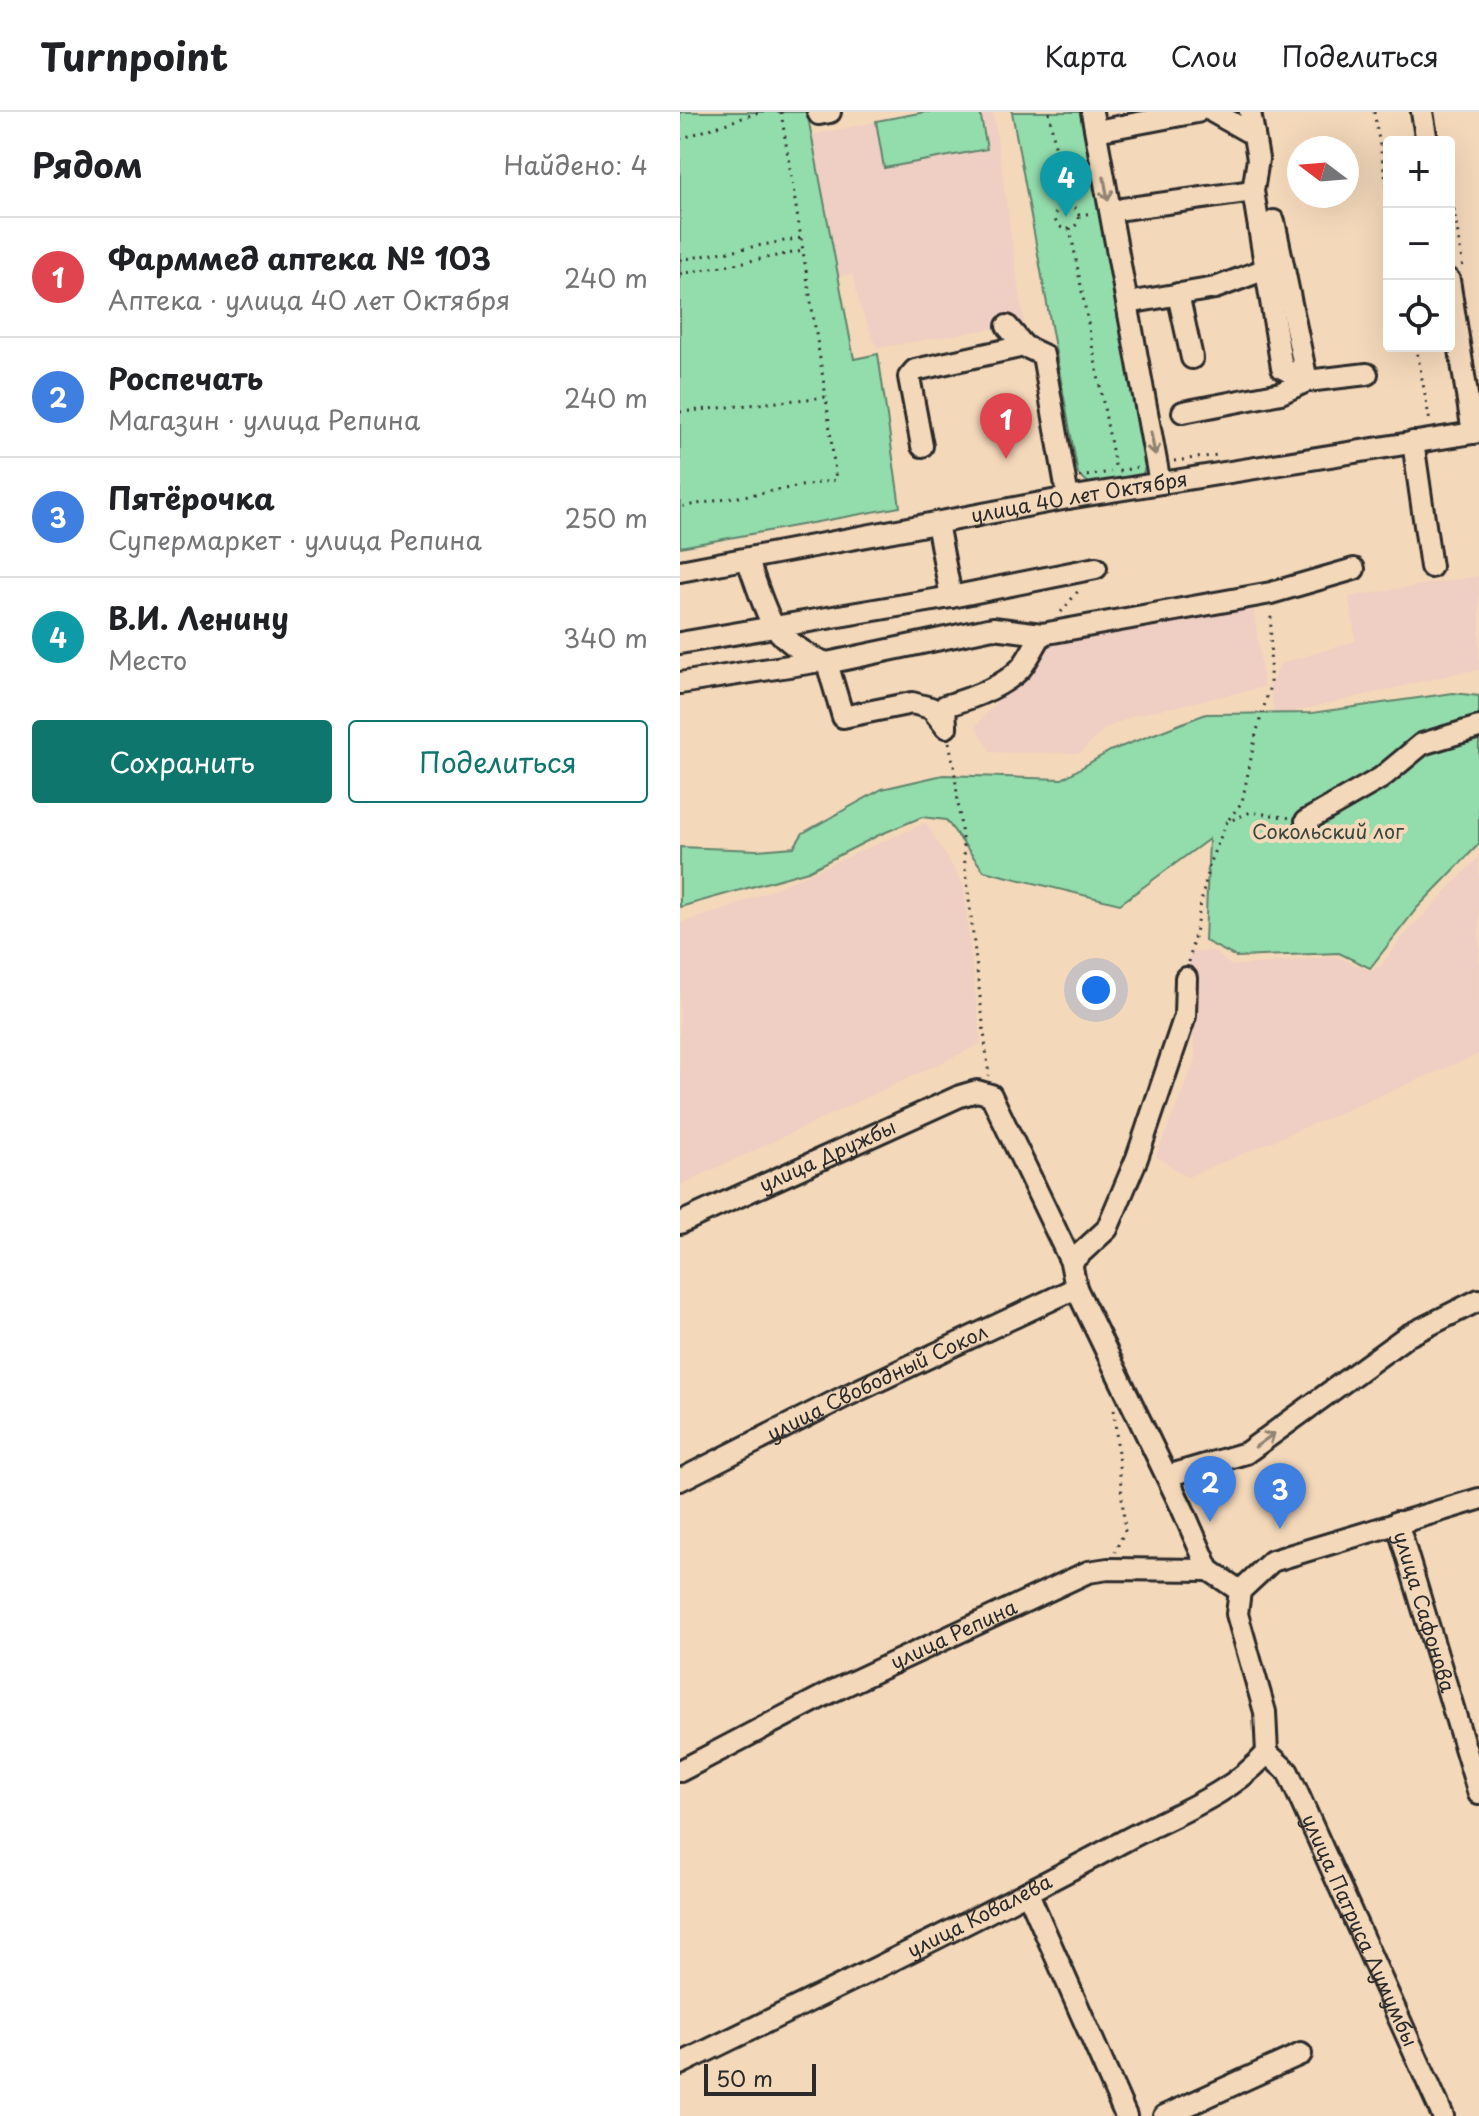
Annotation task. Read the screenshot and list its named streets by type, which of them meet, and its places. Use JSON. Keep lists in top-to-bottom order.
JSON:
{
  "streets": {
    "street": [
      "улица 40 лет Октября",
      "улица Дружбы",
      "улица Свободный Сокол",
      "улица Сафонова",
      "улица Репина",
      "улица Ковалёва",
      "улица Патриса Лумумбы"
    ]
  },
  "crossings": [
    ["улица Ковалёва", "улица Патриса Лумумбы"]
  ],
  "parks": ["Сокольский лог"],
  "scale_bar": "50 m",
  "north": "left",
  "page": {
    "header": "Turnpoint",
    "nav": ["Карта", "Слои", "Поделиться"],
    "heading": ["Рядом", "Найдено: 4"],
    "map_buttons": ["+", "−"],
    "pins": [
      "4",
      "1",
      "2",
      "3"
    ],
    "list": [
      {
        "mark": "1",
        "name": "Фарммед аптека № 103",
        "note": "Аптека · улица 40 лет Октября",
        "value": "240 m"
      },
      {
        "mark": "2",
        "name": "Роспечать",
        "note": "Магазин · улица Репина",
        "value": "240 m"
      },
      {
        "mark": "3",
        "name": "Пятёрочка",
        "note": "Супермаркет · улица Репина",
        "value": "250 m"
      },
      {
        "mark": "4",
        "name": "В.И. Ленину",
        "note": "Место",
        "value": "340 m"
      }
    ],
    "buttons": ["Сохранить", "Поделиться"],
    "scale": "50 m"
  }
}
